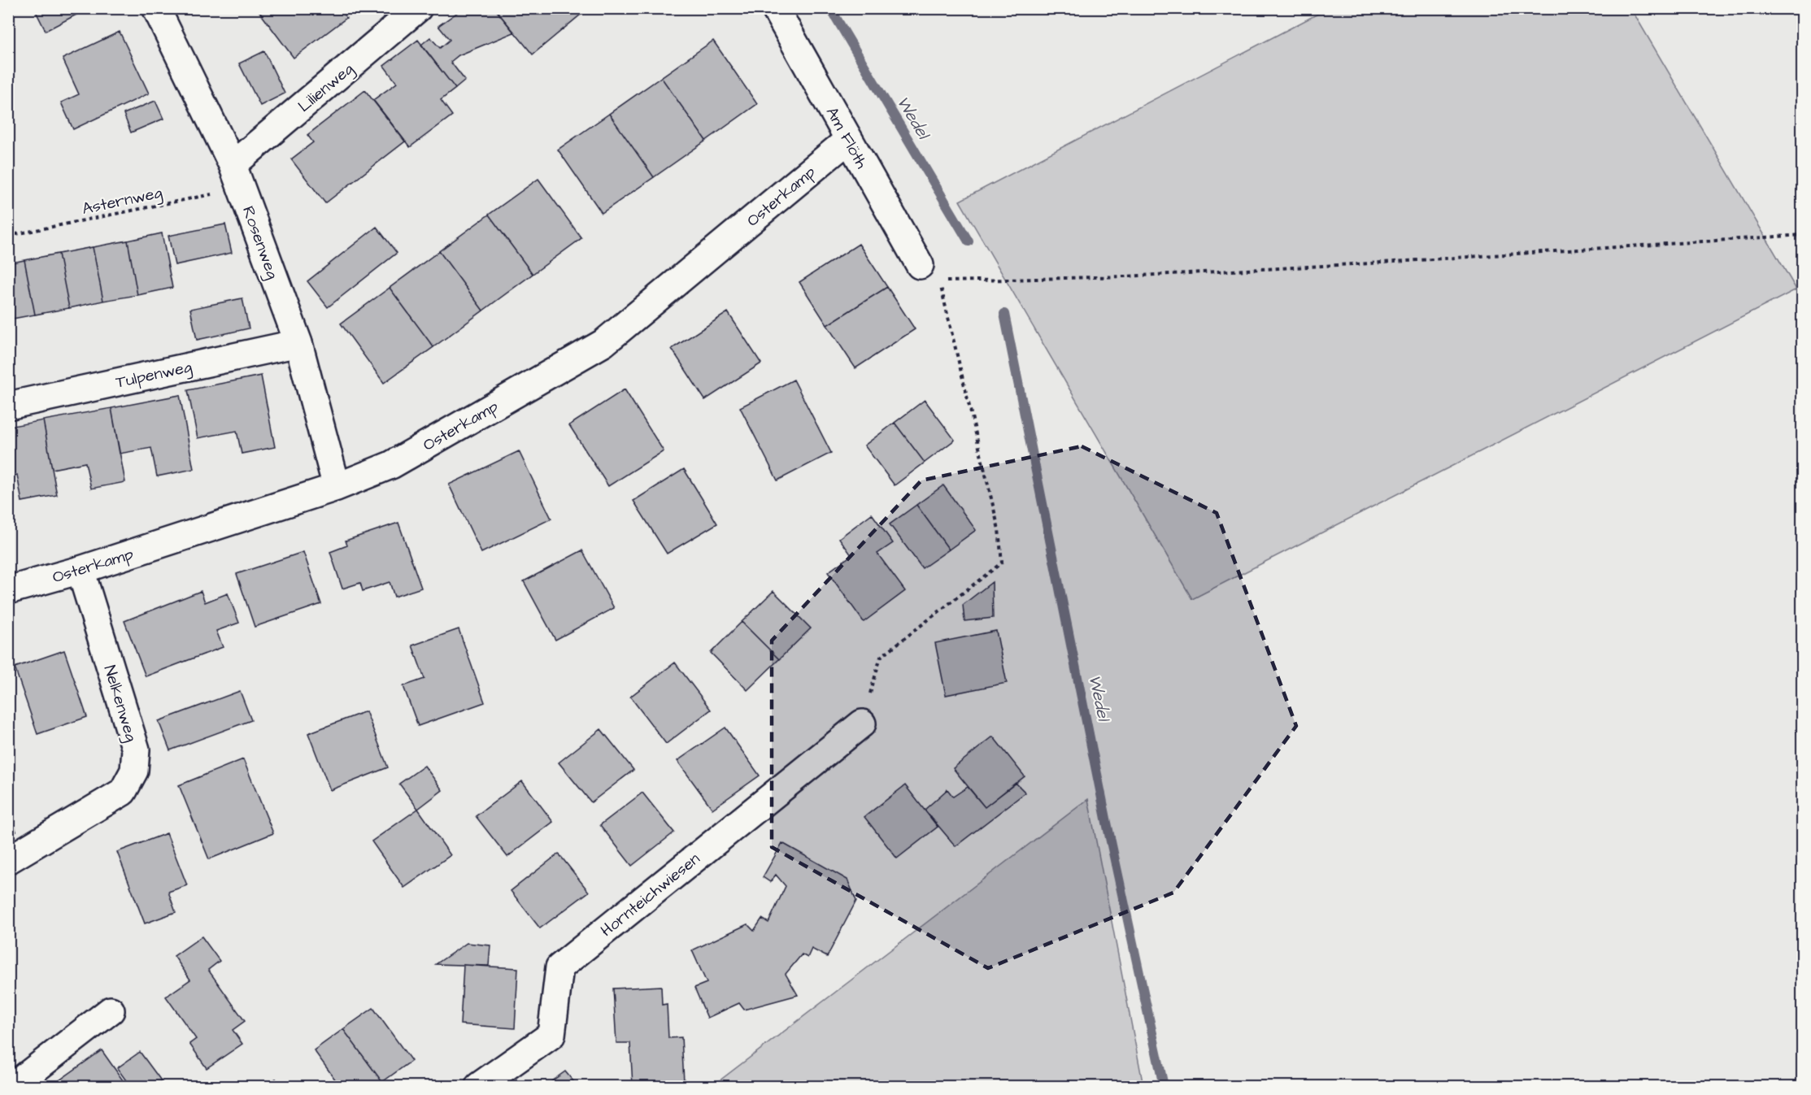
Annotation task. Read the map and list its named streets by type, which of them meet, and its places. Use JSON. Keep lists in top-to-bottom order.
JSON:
{
  "streets": {
    "street": [
      "Lilienweg",
      "Am Flöth",
      "Osterkamp",
      "Rosenweg",
      "Tulpenweg",
      "Nelkenweg",
      "Hornteichwiesen"
    ],
    "path": ["Asternweg"]
  },
  "crossings": [
    ["Lilienweg", "Asternweg"],
    ["Lilienweg", "Rosenweg"],
    ["Am Flöth", "Osterkamp"],
    ["Osterkamp", "Rosenweg"],
    ["Osterkamp", "Nelkenweg"],
    ["Asternweg", "Rosenweg"],
    ["Rosenweg", "Tulpenweg"]
  ],
  "water": ["Wedel"]
}
